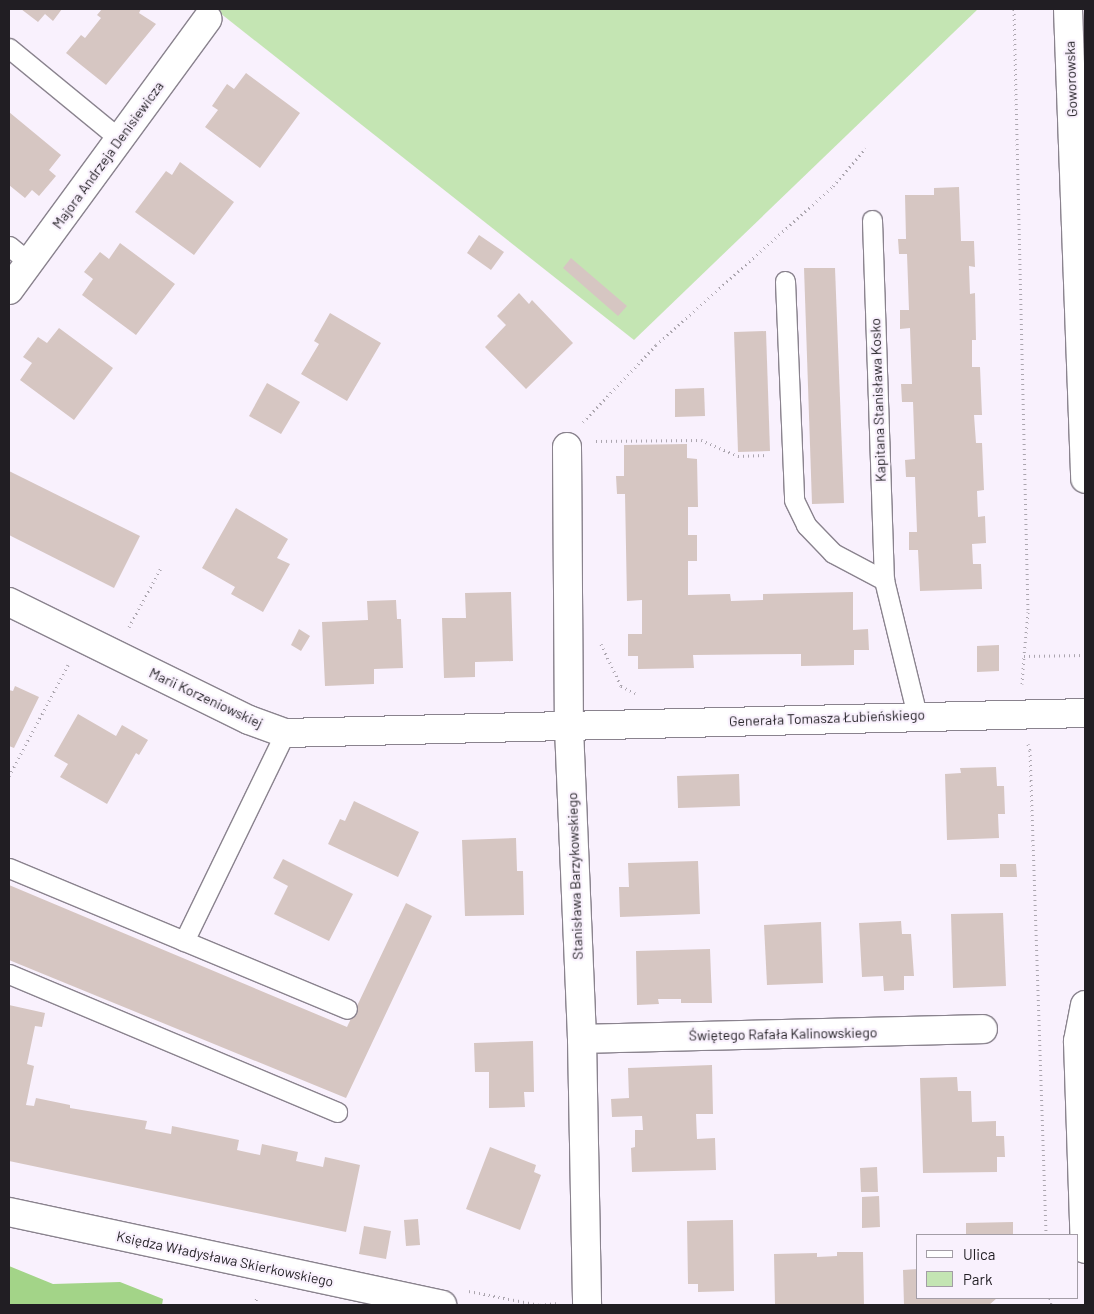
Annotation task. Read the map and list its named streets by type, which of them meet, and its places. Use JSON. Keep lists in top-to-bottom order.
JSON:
{
  "streets": {
    "street": [
      "Goworowska",
      "Majora Andrzeja Denisiewicza",
      "Marii Korzeniowskiej",
      "Generała Tomasza Łubieńskiego",
      "Stanisława Barzykowskiego",
      "Świętego Rafała Kalinowskiego",
      "Księdza Władysława Skierkowskiego"
    ],
    "lane": ["Kapitana Stanisława Kosko"]
  },
  "crossings": [
    ["Kapitana Stanisława Kosko", "Generała Tomasza Łubieńskiego"],
    ["Marii Korzeniowskiej", "Generała Tomasza Łubieńskiego"],
    ["Marii Korzeniowskiej", "Stanisława Barzykowskiego"],
    ["Generała Tomasza Łubieńskiego", "Stanisława Barzykowskiego"],
    ["Stanisława Barzykowskiego", "Świętego Rafała Kalinowskiego"]
  ],
  "legend": ["Ulica", "Park"]
}
